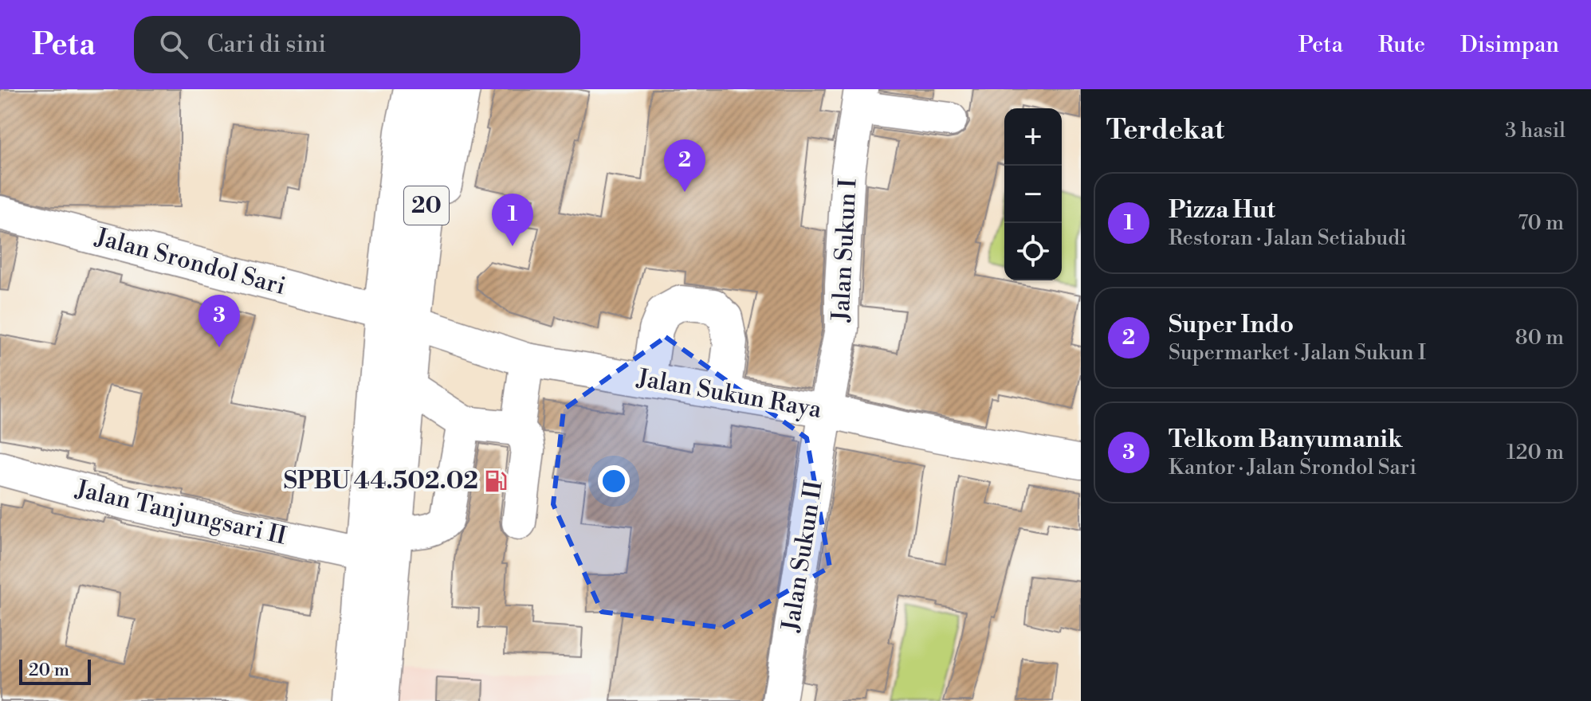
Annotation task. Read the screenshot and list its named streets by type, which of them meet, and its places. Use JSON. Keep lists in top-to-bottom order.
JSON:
{
  "streets": {
    "highway": ["20"],
    "street": [
      "Jalan Sukun I",
      "Jalan Srondol Sari",
      "Jalan Sukun Raya",
      "Jalan Tanjungsari II",
      "Jalan Sukun II"
    ]
  },
  "crossings": [
    ["20", "Jalan Srondol Sari"],
    ["20", "Jalan Sukun Raya"],
    ["20", "Jalan Tanjungsari II"],
    ["Jalan Sukun I", "Jalan Sukun Raya"],
    ["Jalan Sukun I", "Jalan Sukun II"],
    ["Jalan Srondol Sari", "Jalan Sukun Raya"],
    ["Jalan Sukun Raya", "Jalan Sukun II"]
  ],
  "places": {
    "fuel station": ["SPBU 44.502.02"]
  },
  "scale_bar": "20 m",
  "page": {
    "header": "Peta",
    "search": "Cari di sini",
    "nav": ["Peta", "Rute", "Disimpan"],
    "heading": ["Terdekat", "3 hasil"],
    "map_buttons": ["+", "−"],
    "pins": ["2", "1", "3"],
    "list": [
      {
        "mark": "1",
        "name": "Pizza Hut",
        "note": "Restoran · Jalan Setiabudi",
        "value": "70 m"
      },
      {
        "mark": "2",
        "name": "Super Indo",
        "note": "Supermarket · Jalan Sukun I",
        "value": "80 m"
      },
      {
        "mark": "3",
        "name": "Telkom Banyumanik",
        "note": "Kantor · Jalan Srondol Sari",
        "value": "120 m"
      }
    ],
    "scale": "20 m"
  }
}
